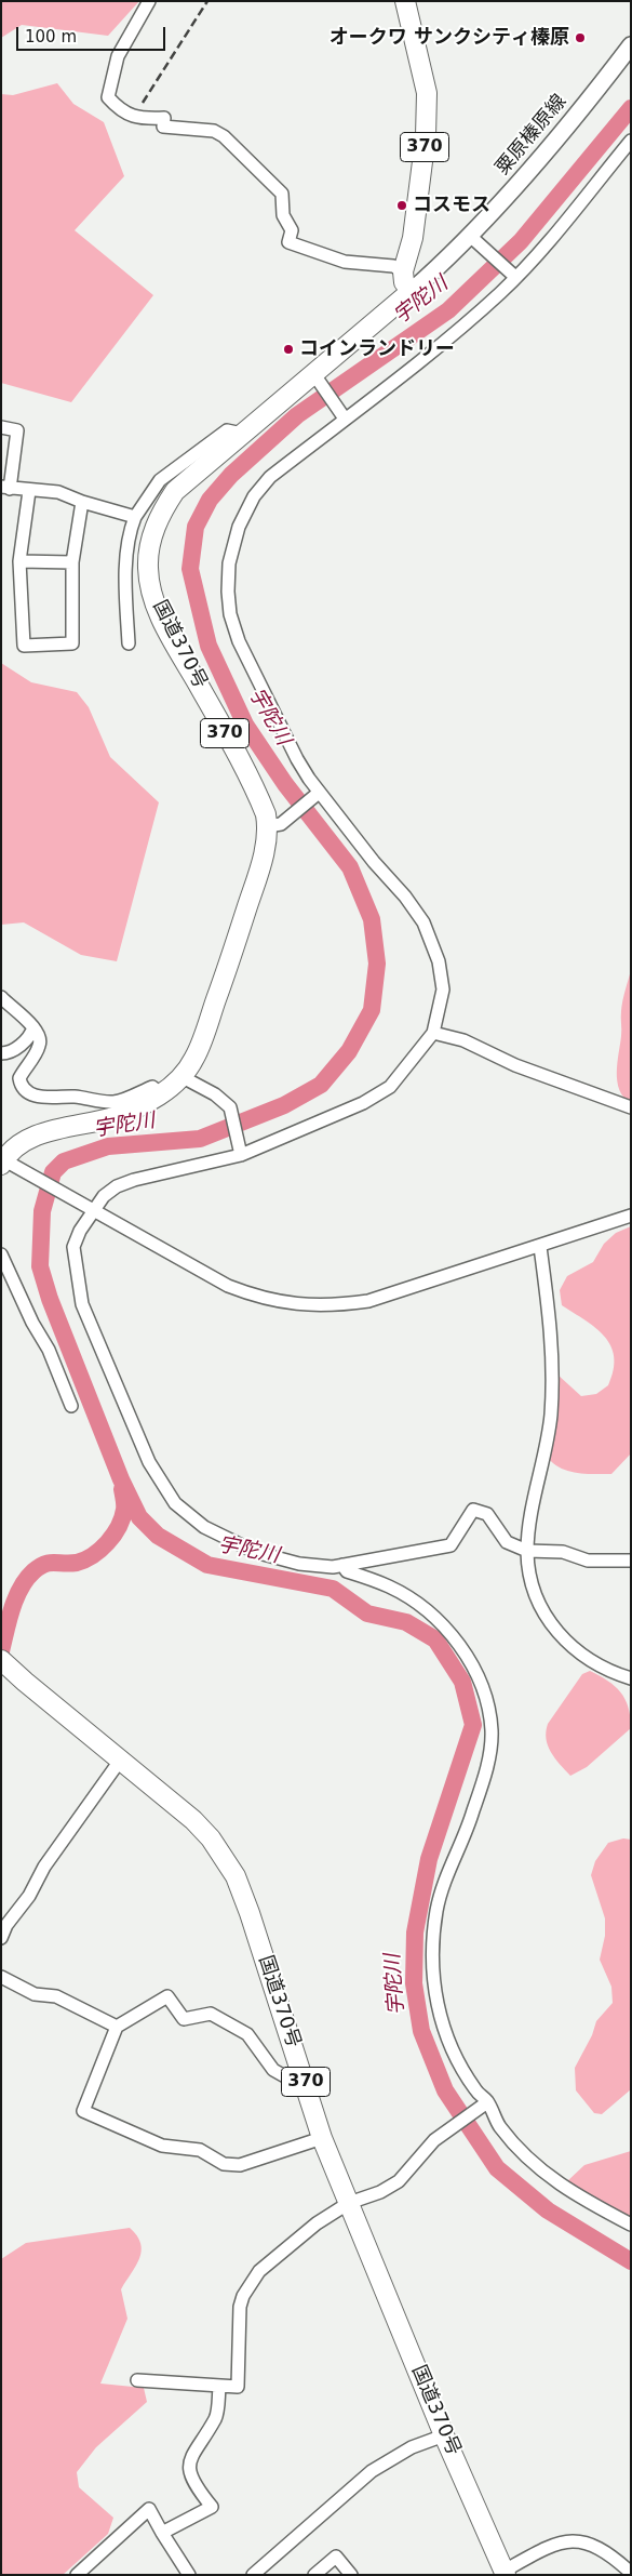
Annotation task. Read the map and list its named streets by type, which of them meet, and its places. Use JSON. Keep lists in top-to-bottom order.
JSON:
{
  "streets": {
    "highway": ["370", "国道370号"],
    "main road": ["粟原榛原線"]
  },
  "crossings": [
    ["粟原榛原線", "国道370号"]
  ],
  "water": ["宇陀川"],
  "places": ["オークワ サンクシティ榛原", "コスモス", "コインランドリー"],
  "scale_bar": "100 m"
}
